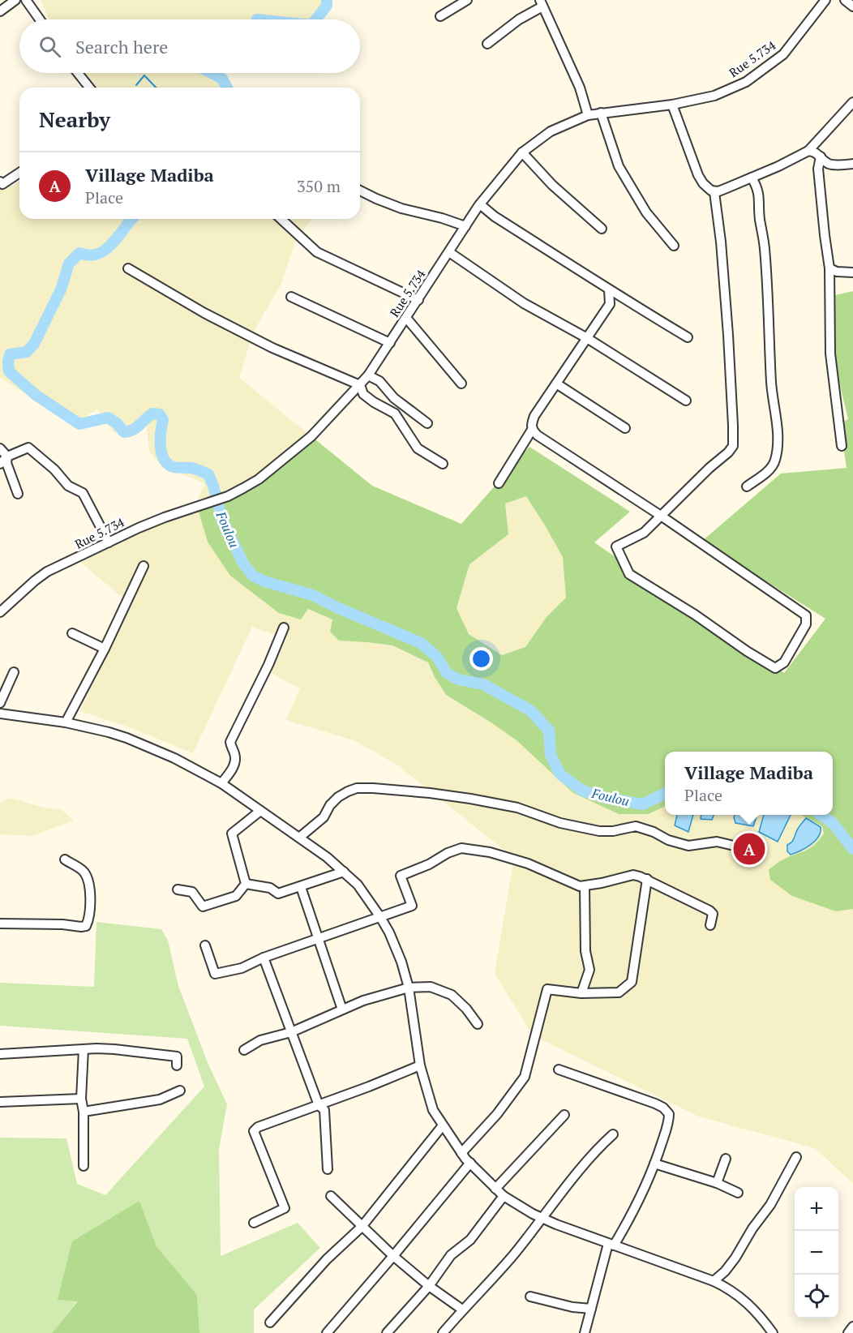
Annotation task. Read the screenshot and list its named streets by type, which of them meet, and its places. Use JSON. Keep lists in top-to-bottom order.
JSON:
{
  "streets": {
    "street": ["Rue 5.734"]
  },
  "water": ["Foulou"],
  "page": {
    "search": "Search here",
    "heading": "Nearby",
    "list": [
      {
        "mark": "A",
        "name": "Village Madiba",
        "note": "Place",
        "value": "350 m"
      }
    ],
    "popup": ["Village Madiba", "Place"],
    "pins": "A",
    "map_buttons": ["+", "−"]
  }
}
